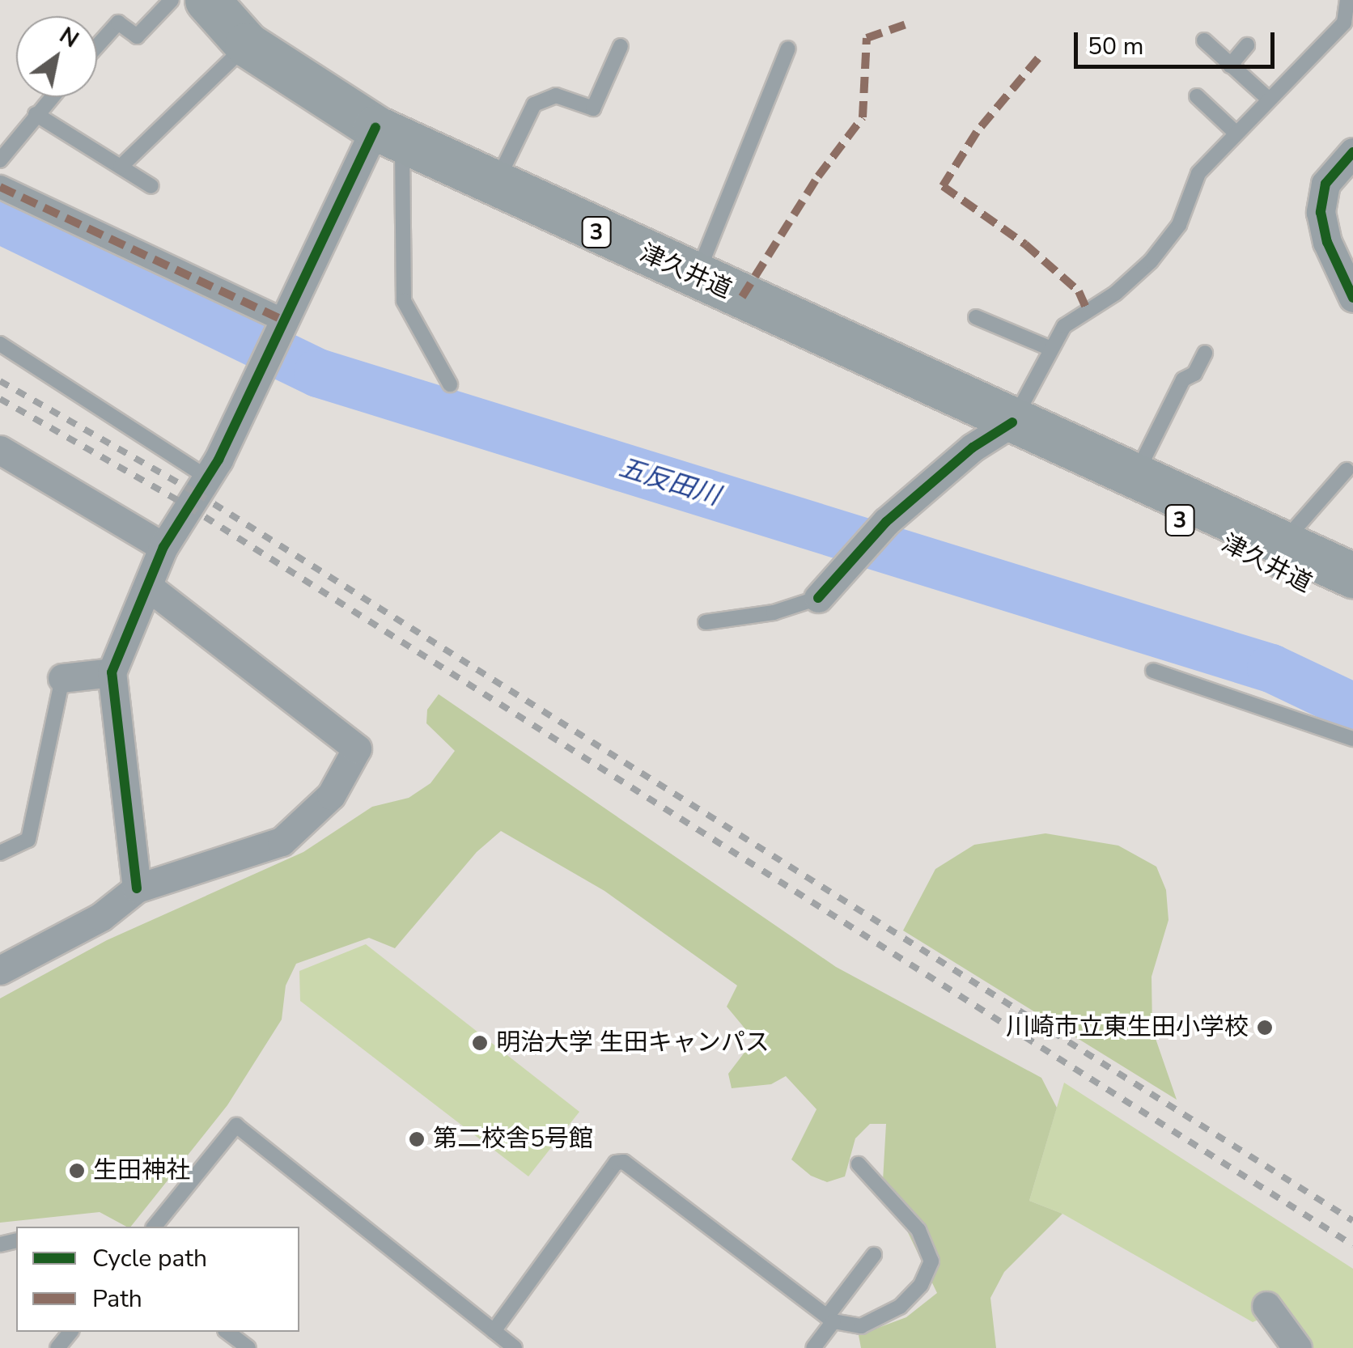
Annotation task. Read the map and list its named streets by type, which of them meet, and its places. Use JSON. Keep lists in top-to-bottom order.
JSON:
{
  "streets": {
    "main road": ["3", "津久井道"]
  },
  "water": ["五反田川"],
  "places": [
    "川崎市立東生田小学校",
    "明治大学 生田キャンパス",
    "第二校舎5号館",
    "生田神社"
  ],
  "legend": ["Cycle path", "Path"],
  "scale_bar": "50 m",
  "north": "top right"
}
